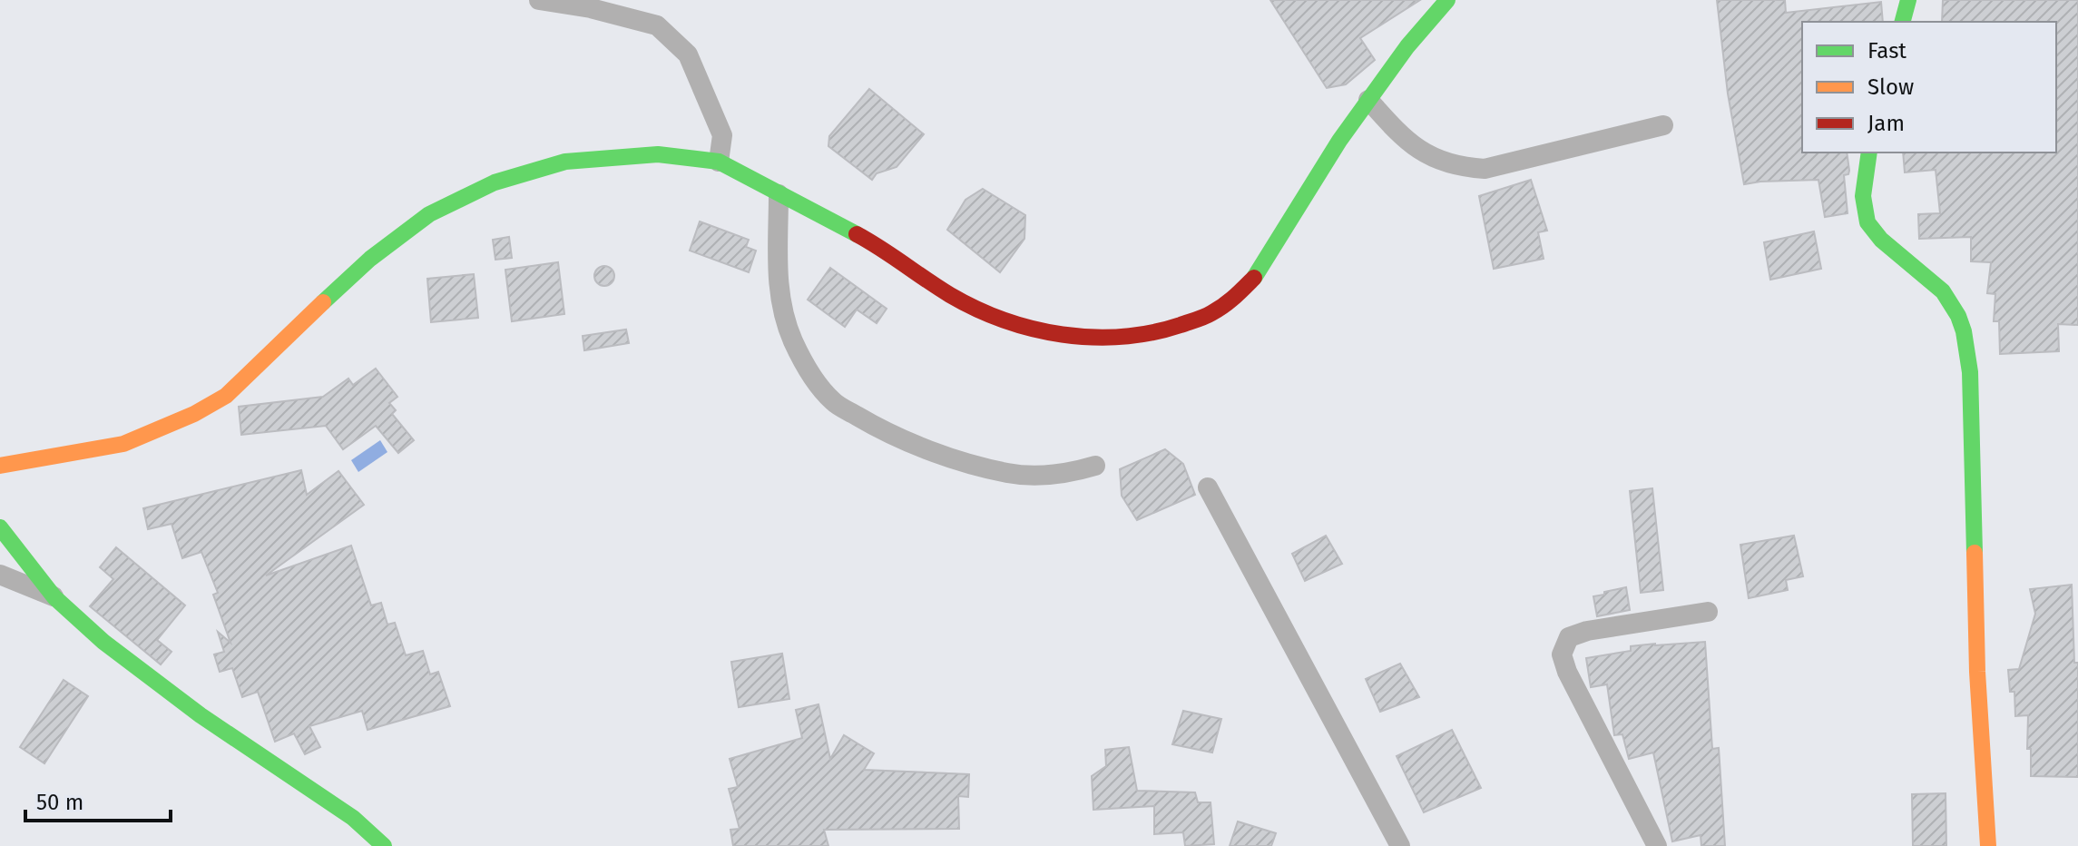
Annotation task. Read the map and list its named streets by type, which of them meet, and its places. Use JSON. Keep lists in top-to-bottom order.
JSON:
{
  "legend": ["Fast", "Slow", "Jam"],
  "scale_bar": "50 m"
}
